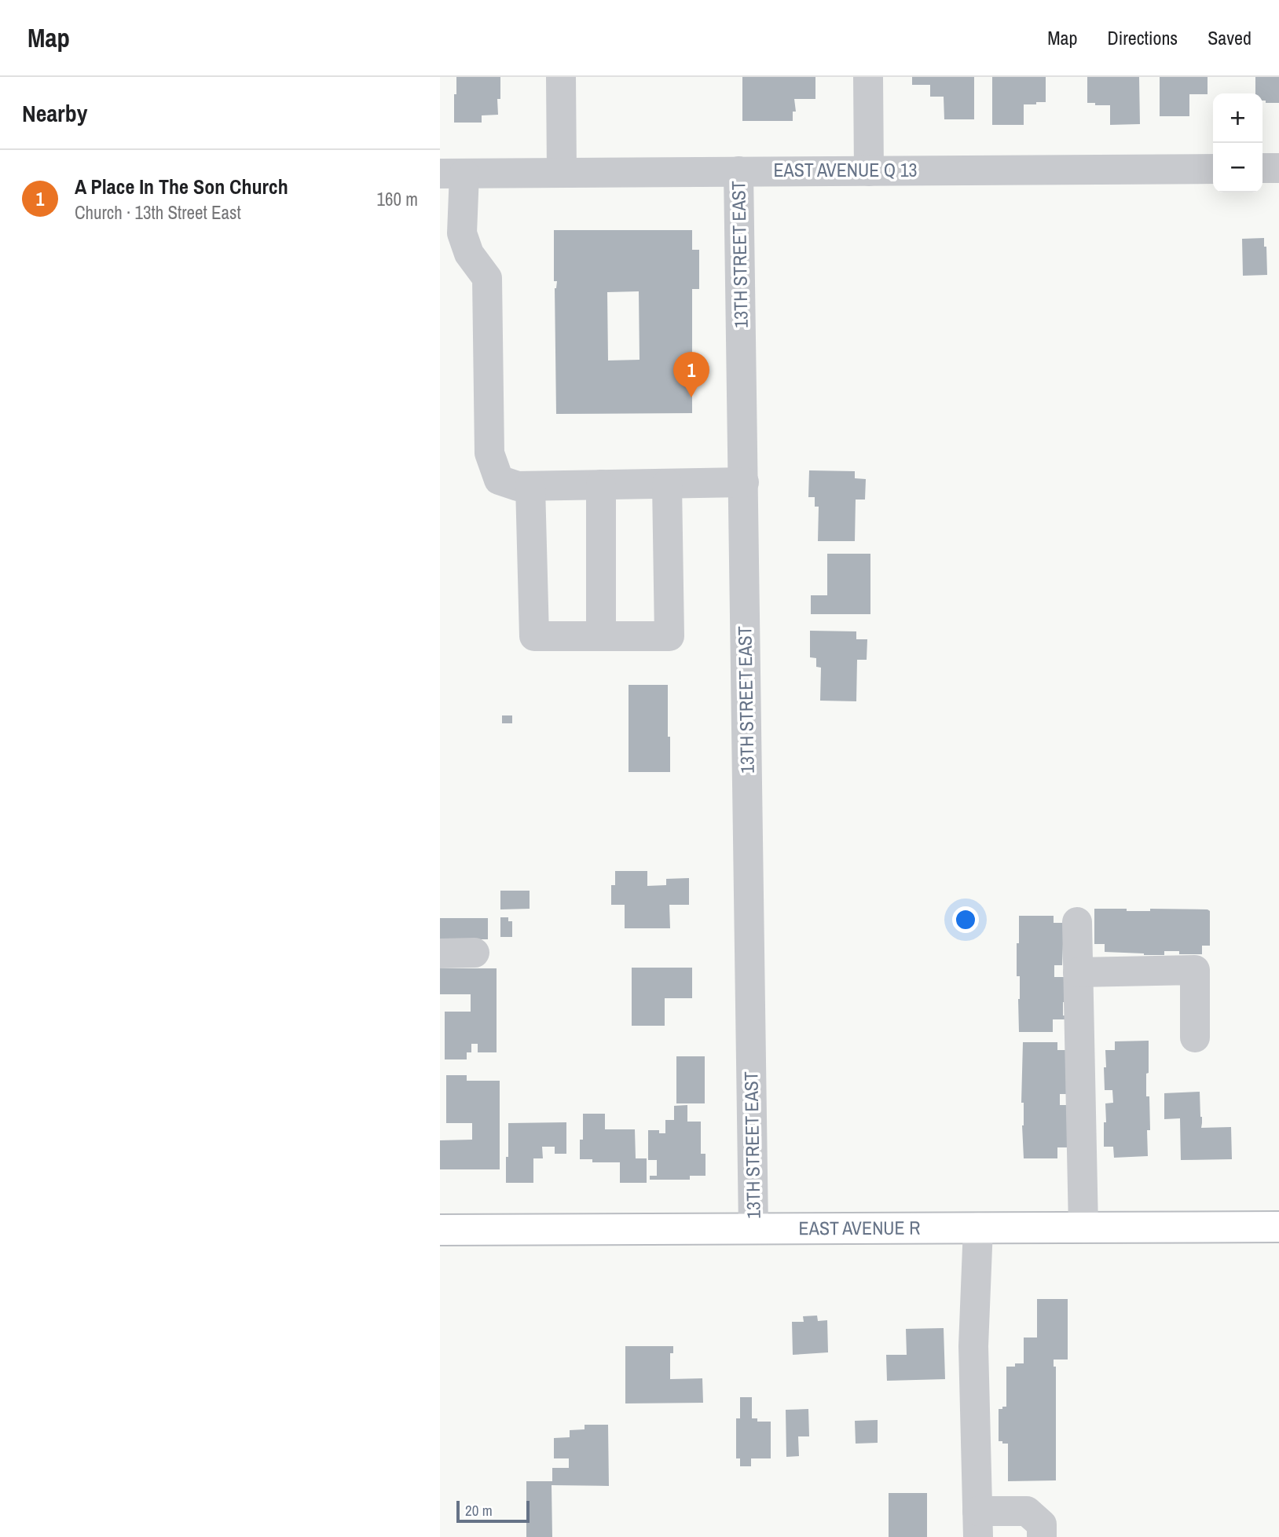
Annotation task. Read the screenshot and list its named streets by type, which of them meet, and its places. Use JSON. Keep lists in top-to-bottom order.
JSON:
{
  "streets": {
    "main road": ["EAST AVENUE R"],
    "street": ["EAST AVENUE Q 13", "13TH STREET EAST"]
  },
  "crossings": [
    ["EAST AVENUE Q 13", "13TH STREET EAST"],
    ["13TH STREET EAST", "EAST AVENUE R"]
  ],
  "scale_bar": "20 m",
  "page": {
    "header": "Map",
    "nav": ["Map", "Directions", "Saved"],
    "heading": "Nearby",
    "map_buttons": ["+", "−"],
    "list": [
      {
        "mark": "1",
        "name": "A Place In The Son Church",
        "note": "Church · 13th Street East",
        "value": "160 m"
      }
    ],
    "pins": "1",
    "scale": "20 m"
  }
}
